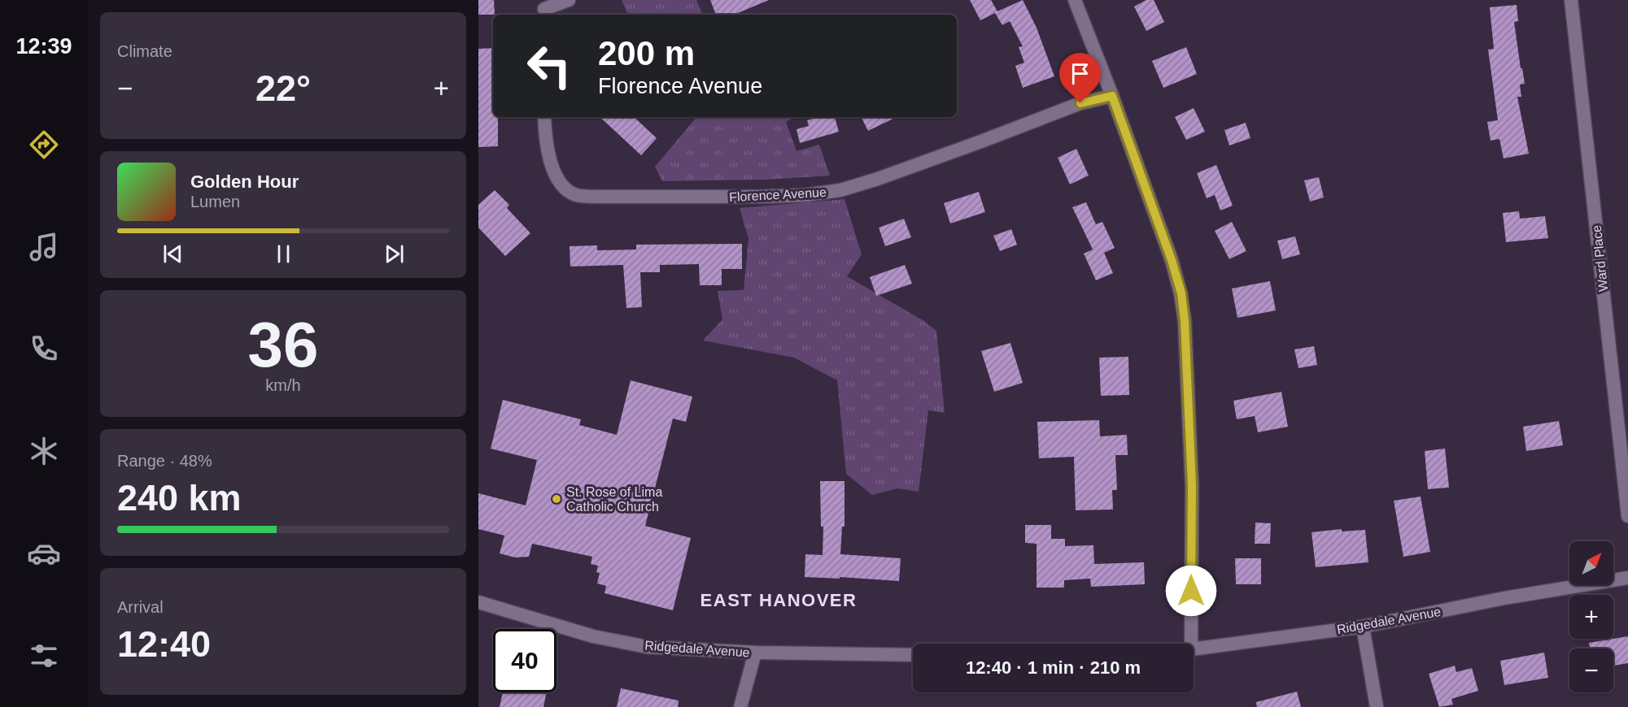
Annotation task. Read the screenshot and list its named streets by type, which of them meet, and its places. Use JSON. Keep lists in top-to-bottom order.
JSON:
{
  "streets": {
    "street": ["Florence Avenue", "Ward Place", "Ridgedale Avenue"]
  },
  "districts": ["EAST HANOVER"],
  "places": ["St. Rose of Lima Catholic Church"],
  "north": "top right",
  "page": {
    "tabs": "12:39",
    "tile": [
      "Climate",
      ["36", "km/h"],
      ["Range · 48%", "240 km"],
      ["Arrival", "12:40"]
    ],
    "turn": ["200 m", "Florence Avenue"],
    "heat": ["−", "22°", "+"],
    "song": ["Golden Hour", "Lumen"],
    "map_buttons": ["+", "−"],
    "limit": "40",
    "trip": "12:40 · 1 min · 210 m"
  }
}
